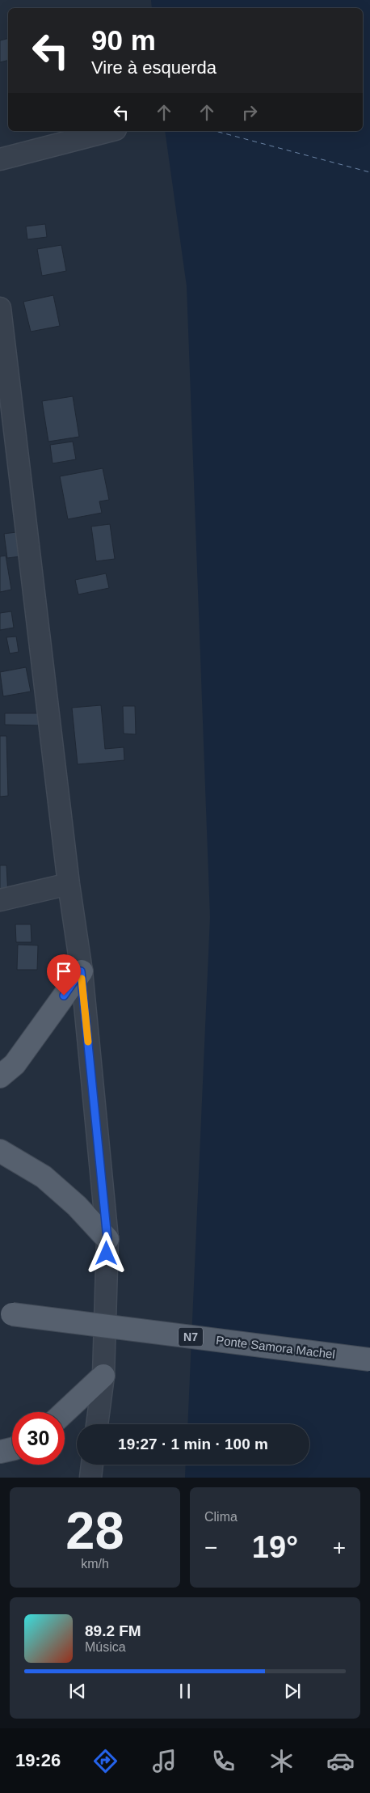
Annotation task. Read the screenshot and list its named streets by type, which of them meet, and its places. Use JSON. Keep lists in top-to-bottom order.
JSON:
{
  "streets": {
    "main road": ["N7", "Ponte Samora Machel"]
  },
  "page": {
    "turn": ["90 m", "Vire à esquerda"],
    "limit": "30",
    "trip": "19:27 · 1 min · 100 m",
    "tile": [
      ["28", "km/h"],
      "Clima"
    ],
    "heat": ["−", "19°", "+"],
    "song": ["89.2 FM", "Música"],
    "tabs": "19:26"
  }
}
